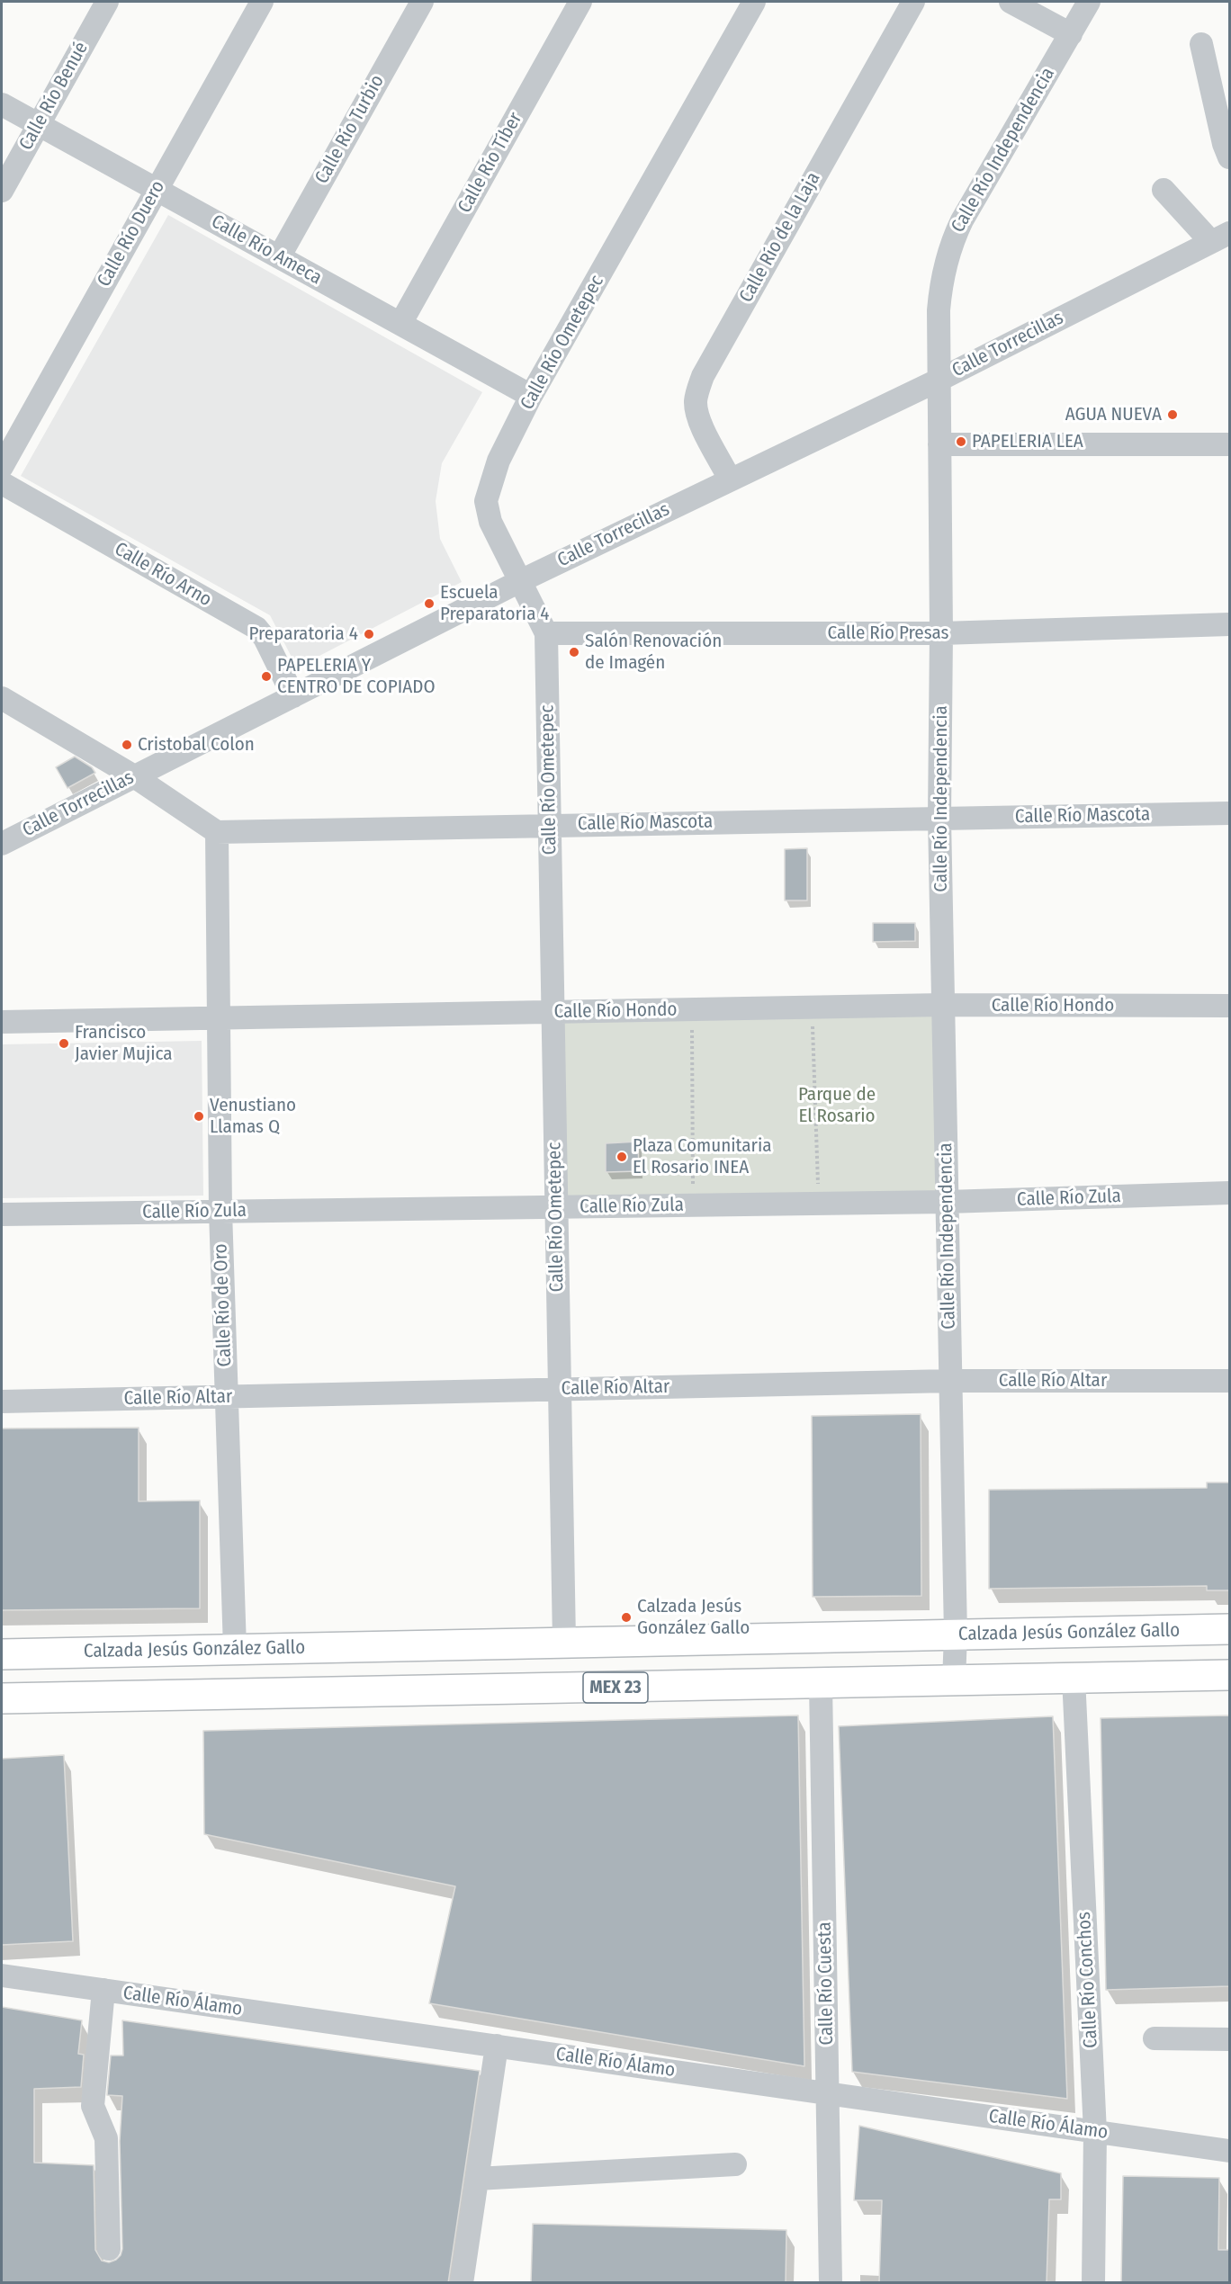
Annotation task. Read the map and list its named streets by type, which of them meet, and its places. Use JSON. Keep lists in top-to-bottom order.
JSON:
{
  "streets": {
    "main road": ["Calzada Jesús González Gallo", "MEX 23"],
    "street": [
      "Calle Río Benué",
      "Calle Río Turbio",
      "Calle Río Independencia",
      "Calle Río Tíber",
      "Calle Río Duero",
      "Calle Río de la Laja",
      "Calle Río Ameca",
      "Calle Río Ometepec",
      "Calle Torrecillas",
      "Calle Río Arno",
      "Calle Río Presas",
      "Calle Río Mascota",
      "Calle Río Hondo",
      "Calle Río Zula",
      "Calle Río de Oro",
      "Calle Río Altar",
      "Calle Río Conchos",
      "Calle Río Cuesta",
      "Calle Río Álamo"
    ]
  },
  "crossings": [
    ["Calle Río Benué", "Calle Río Ameca"],
    ["Calle Río Turbio", "Calle Río Ameca"],
    ["Calle Río Independencia", "Calle Torrecillas"],
    ["Calle Río Independencia", "Calle Río Presas"],
    ["Calle Río Independencia", "Calle Río Mascota"],
    ["Calle Río Independencia", "Calle Río Hondo"],
    ["Calle Río Independencia", "Calle Río Zula"],
    ["Calle Río Independencia", "Calle Río Altar"],
    ["Calle Río Independencia", "Calzada Jesús González Gallo"],
    ["Calle Río Independencia", "MEX 23"],
    ["Calle Río Tíber", "Calle Río Ameca"],
    ["Calle Río Duero", "Calle Río Ameca"],
    ["Calle Río de la Laja", "Calle Torrecillas"],
    ["Calle Río Ameca", "Calle Río Ometepec"],
    ["Calle Río Ometepec", "Calle Torrecillas"],
    ["Calle Río Ometepec", "Calle Río Presas"],
    ["Calle Río Ometepec", "Calle Río Mascota"],
    ["Calle Río Ometepec", "Calle Río Hondo"],
    ["Calle Río Ometepec", "Calle Río Zula"],
    ["Calle Río Ometepec", "Calle Río Altar"],
    ["Calle Río Ometepec", "Calzada Jesús González Gallo"],
    ["Calle Torrecillas", "Calle Río Arno"],
    ["Calle Río Mascota", "Calle Río de Oro"],
    ["Calle Río Hondo", "Calle Río de Oro"],
    ["Calle Río Zula", "Calle Río de Oro"],
    ["Calle Río de Oro", "Calle Río Altar"],
    ["Calle Río de Oro", "Calzada Jesús González Gallo"],
    ["MEX 23", "Calle Río Conchos"],
    ["MEX 23", "Calle Río Cuesta"],
    ["Calle Río Conchos", "Calle Río Álamo"],
    ["Calle Río Cuesta", "Calle Río Álamo"]
  ],
  "parks": ["Parque de El Rosario"],
  "places": [
    "AGUA NUEVA",
    "PAPELERIA LEA",
    "Escuela Preparatoria 4",
    "Preparatoria 4",
    "Salón Renovación de Imagén",
    "PAPELERIA Y CENTRO DE COPIADO",
    "Cristobal Colon",
    "Francisco Javier Mujica",
    "Venustiano Llamas Q",
    "Plaza Comunitaria El Rosario INEA",
    "Calzada Jesús González Gallo"
  ]
}
